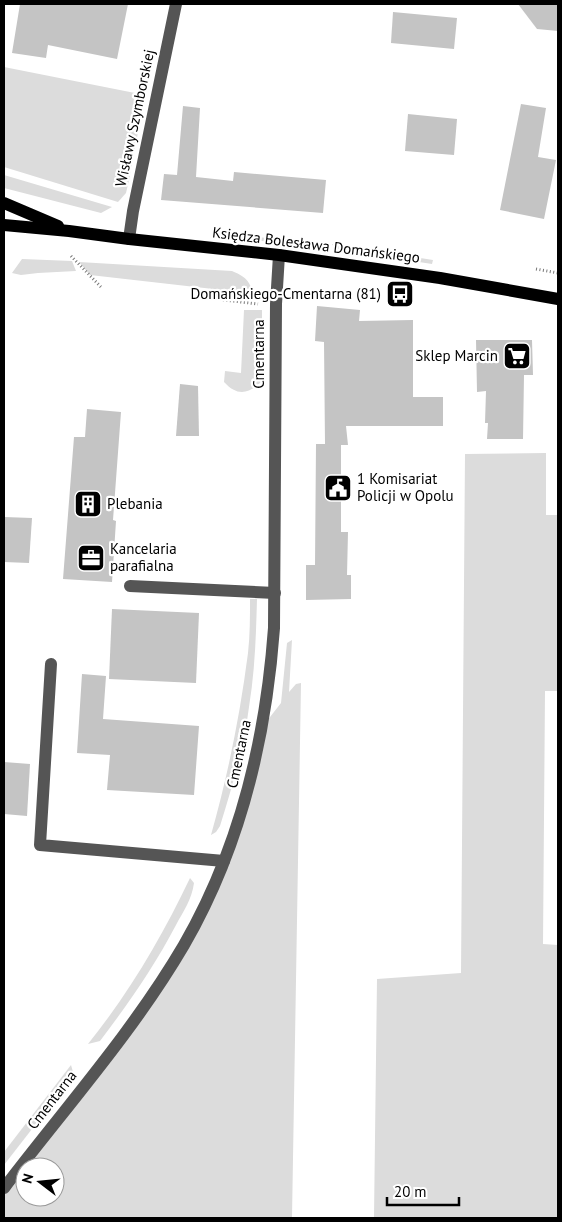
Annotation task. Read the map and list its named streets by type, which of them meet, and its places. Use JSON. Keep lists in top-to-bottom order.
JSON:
{
  "streets": {
    "main road": ["Księdza Bolesława Domańskiego"],
    "street": ["Wisławy Szymborskiej", "Cmentarna"]
  },
  "crossings": [
    ["Wisławy Szymborskiej", "Księdza Bolesława Domańskiego"],
    ["Księdza Bolesława Domańskiego", "Cmentarna"]
  ],
  "places": {
    "bus stop": ["Domańskiego-Cmentarna (81)"],
    "supermarket": ["Sklep Marcin"],
    "public building": ["1 Komisariat Policji w Opolu"],
    "building": ["Plebania"],
    "office": ["Kancelaria parafialna"]
  },
  "scale_bar": "20 m",
  "north": "left"
}
